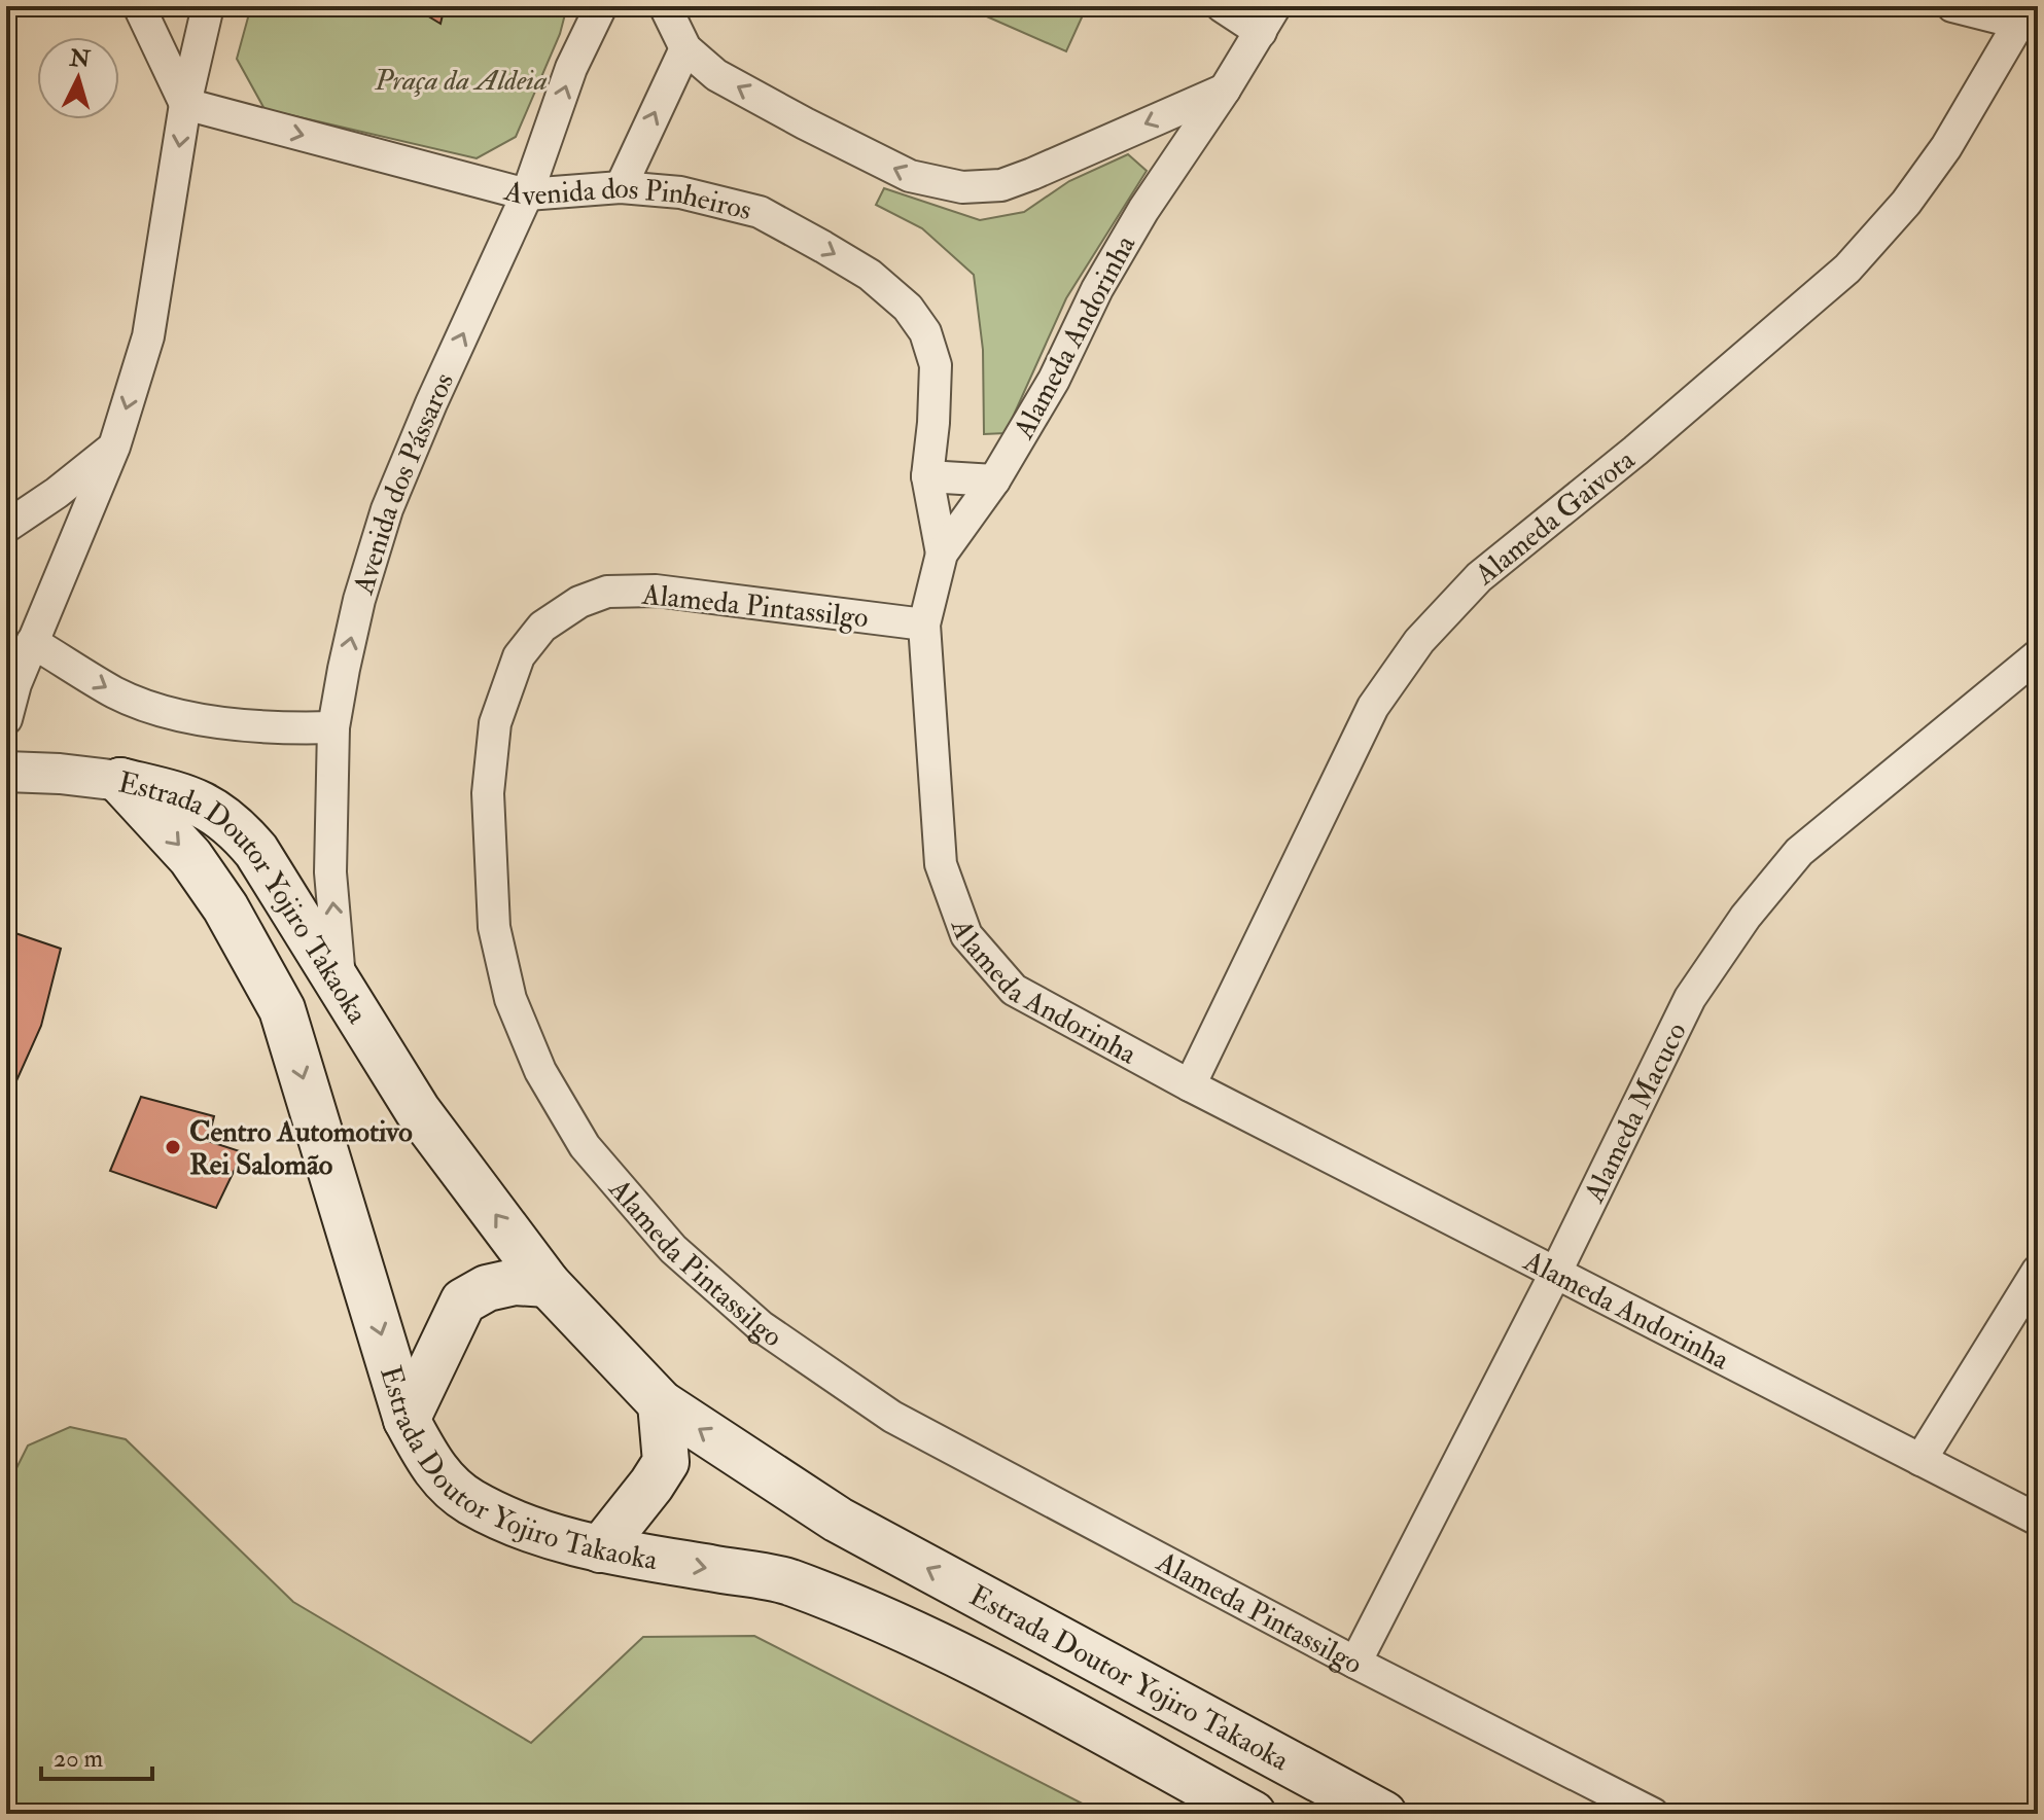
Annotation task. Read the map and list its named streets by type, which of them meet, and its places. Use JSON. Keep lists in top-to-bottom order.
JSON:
{
  "streets": {
    "main road": ["Estrada Doutor Yojiro Takaoka"],
    "street": [
      "Avenida dos Pinheiros",
      "Alameda Andorinha",
      "Avenida dos Pássaros",
      "Alameda Gaivota",
      "Alameda Pintassilgo",
      "Alameda Macuco"
    ]
  },
  "crossings": [
    ["Avenida dos Pinheiros", "Alameda Andorinha"],
    ["Avenida dos Pinheiros", "Avenida dos Pássaros"],
    ["Alameda Andorinha", "Alameda Gaivota"],
    ["Alameda Andorinha", "Alameda Pintassilgo"],
    ["Alameda Andorinha", "Alameda Macuco"],
    ["Avenida dos Pássaros", "Estrada Doutor Yojiro Takaoka"],
    ["Alameda Pintassilgo", "Alameda Macuco"]
  ],
  "one_way": ["Avenida dos Pinheiros", "Avenida dos Pássaros"],
  "parks": ["Praça da Aldeia"],
  "places": ["Centro Automotivo Rei Salomão"],
  "scale_bar": "20 m",
  "north": "top"
}
